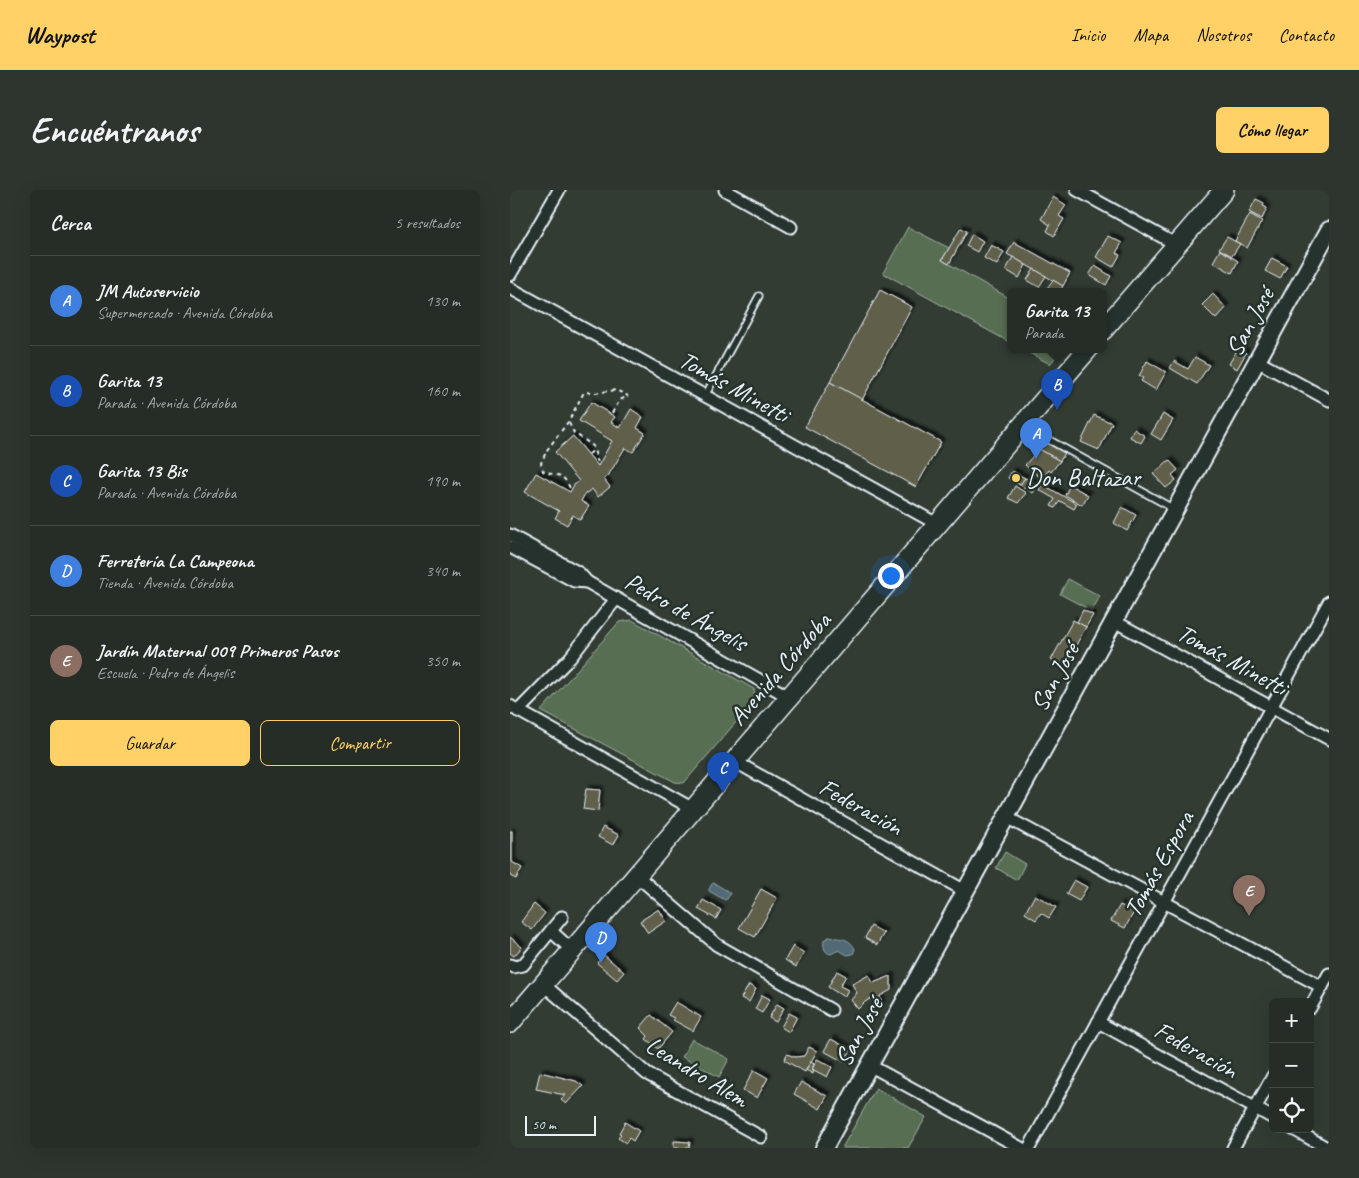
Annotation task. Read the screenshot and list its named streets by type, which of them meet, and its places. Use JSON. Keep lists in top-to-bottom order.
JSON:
{
  "streets": {
    "main road": ["Avenida Córdoba"],
    "street": [
      "San José",
      "Tomás Minetti",
      "Pedro de Ángelis",
      "Federación",
      "Tomás Espora",
      "Leandro Alem"
    ]
  },
  "crossings": [
    ["San José", "Tomás Minetti"],
    ["San José", "Federación"],
    ["Tomás Minetti", "Avenida Córdoba"],
    ["Tomás Minetti", "Tomás Espora"],
    ["Pedro de Ángelis", "Avenida Córdoba"],
    ["Avenida Córdoba", "Federación"],
    ["Avenida Córdoba", "Leandro Alem"],
    ["Federación", "Tomás Espora"]
  ],
  "places": ["Don Baltazar"],
  "scale_bar": "50 m",
  "page": {
    "header": "Waypost",
    "nav": [
      "Inicio",
      "Mapa",
      "Nosotros",
      "Contacto"
    ],
    "buttons": [
      "Cómo llegar",
      ["Guardar", "Compartir"]
    ],
    "title": "Encuéntranos",
    "heading": ["Cerca", "5 resultados"],
    "list": [
      {
        "mark": "A",
        "name": "JM Autoservicio",
        "note": "Supermercado · Avenida Córdoba",
        "value": "130 m"
      },
      {
        "mark": "B",
        "name": "Garita 13",
        "note": "Parada · Avenida Córdoba",
        "value": "160 m"
      },
      {
        "mark": "C",
        "name": "Garita 13 Bis",
        "note": "Parada · Avenida Córdoba",
        "value": "190 m"
      },
      {
        "mark": "D",
        "name": "Ferretería La Campeona",
        "note": "Tienda · Avenida Córdoba",
        "value": "340 m"
      },
      {
        "mark": "E",
        "name": "Jardín Maternal 009 Primeros Pasos",
        "note": "Escuela · Pedro de Ángelis",
        "value": "350 m"
      }
    ],
    "popup": ["Garita 13", "Parada"],
    "pins": [
      "B",
      "A",
      "C",
      "E",
      "D"
    ],
    "map_buttons": ["+", "−"],
    "scale": "50 m"
  }
}
